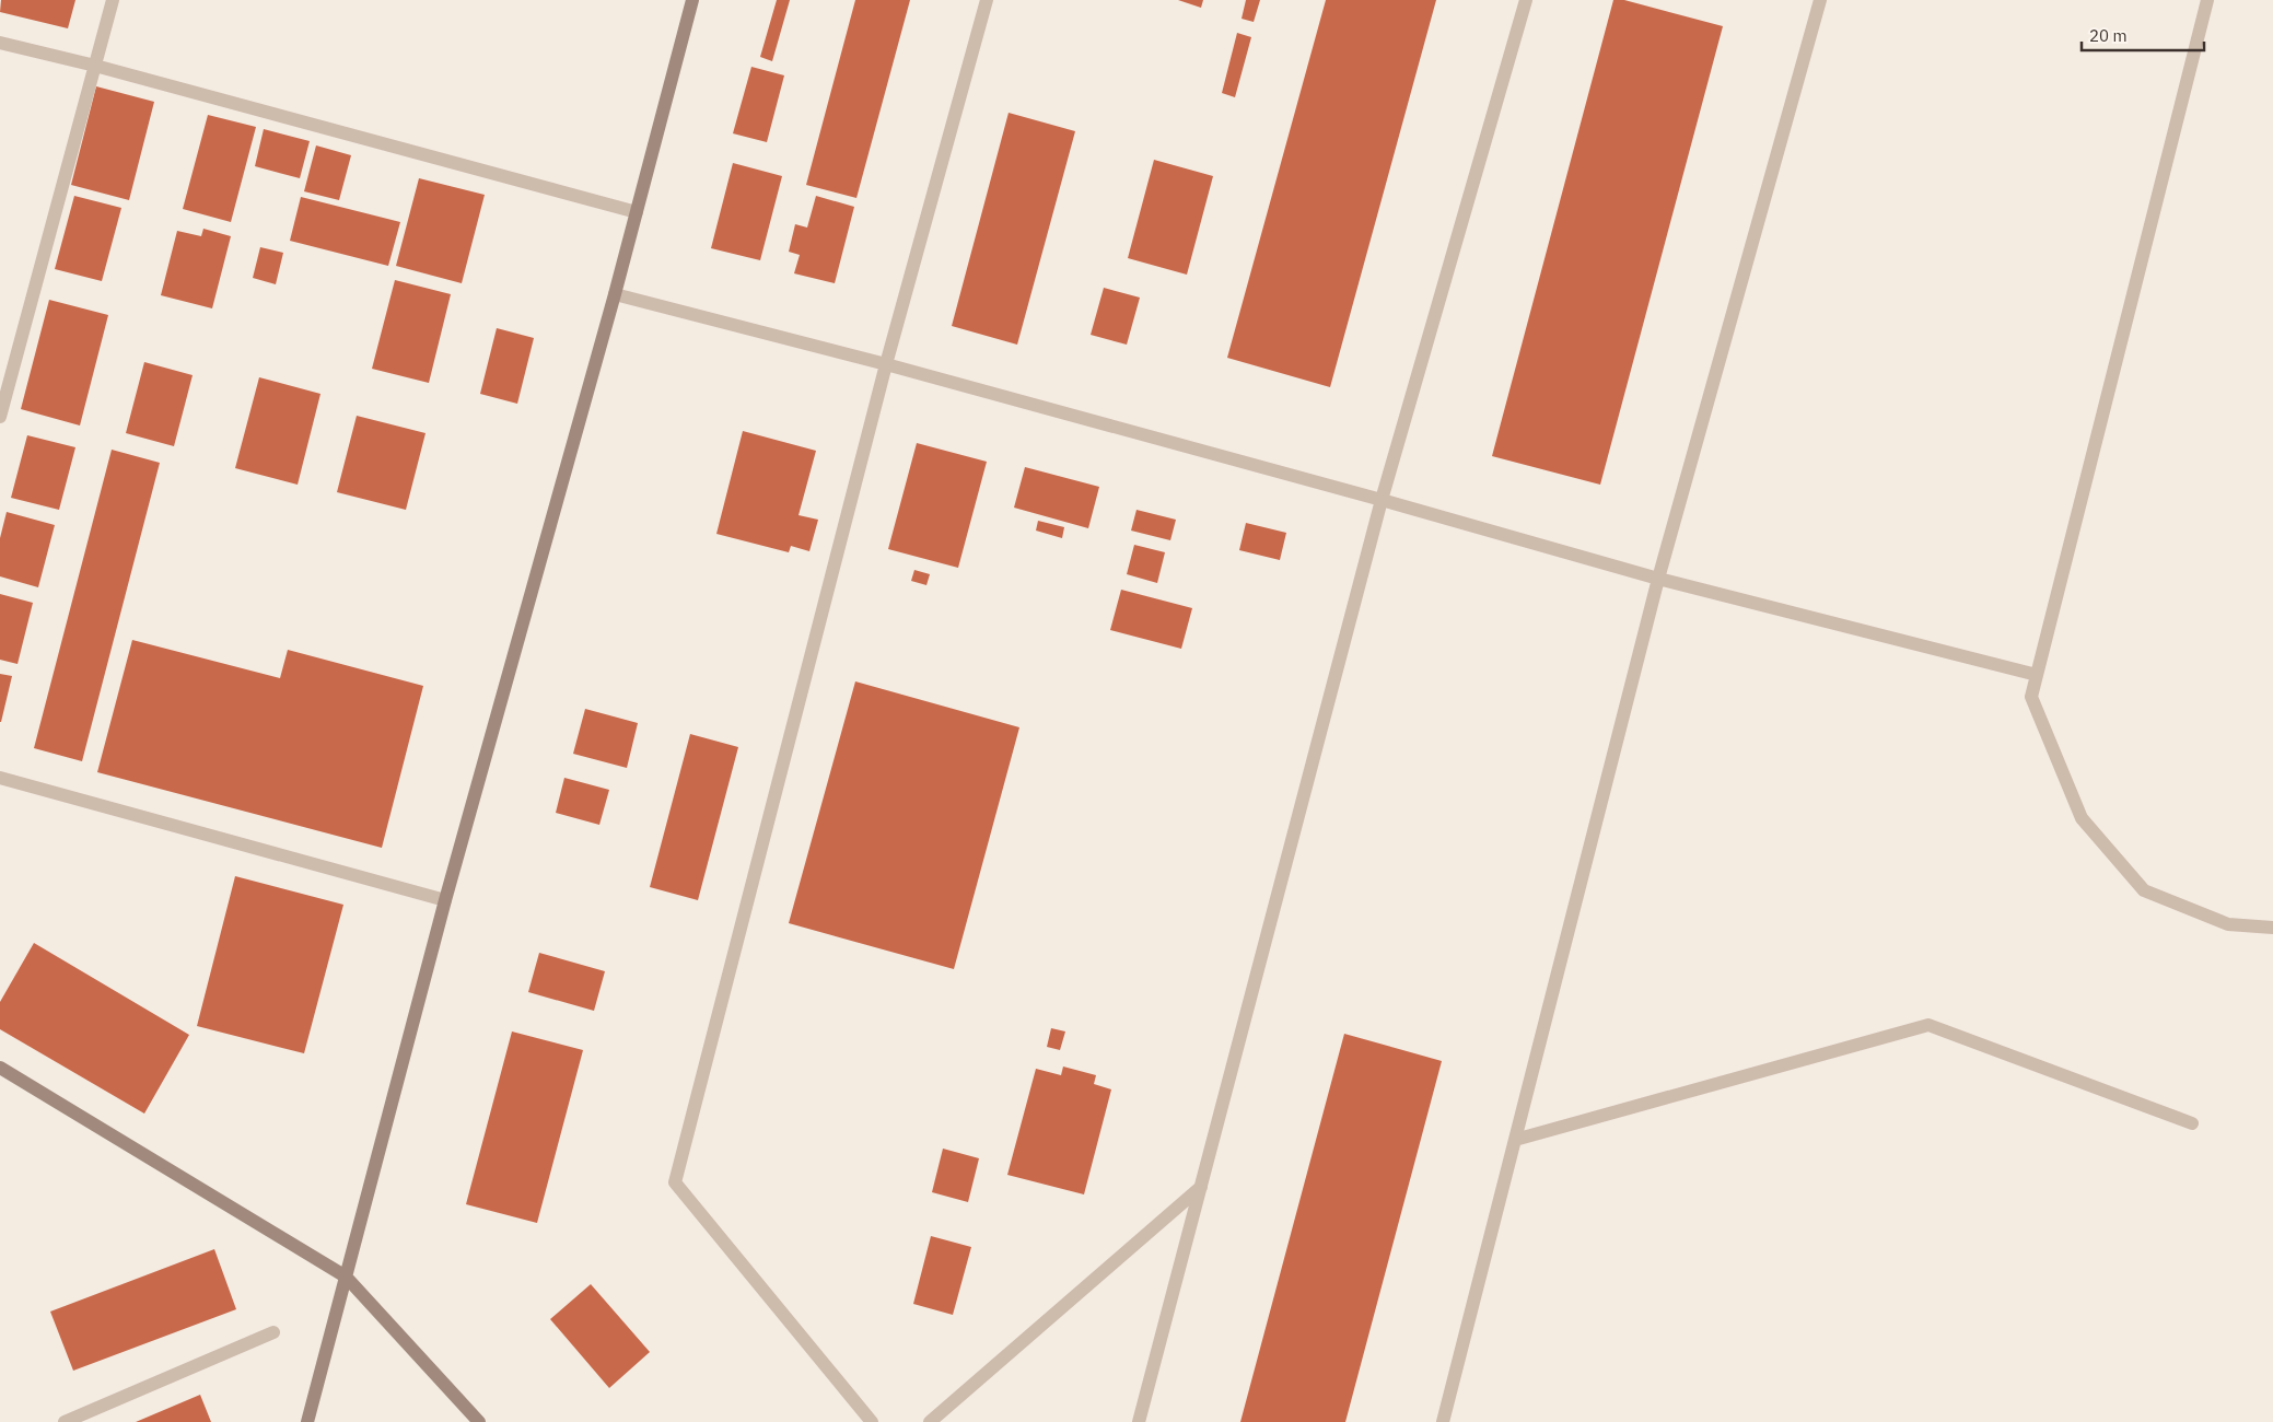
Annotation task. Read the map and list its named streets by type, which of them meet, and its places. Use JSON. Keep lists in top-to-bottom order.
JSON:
{
  "scale_bar": "20 m"
}
